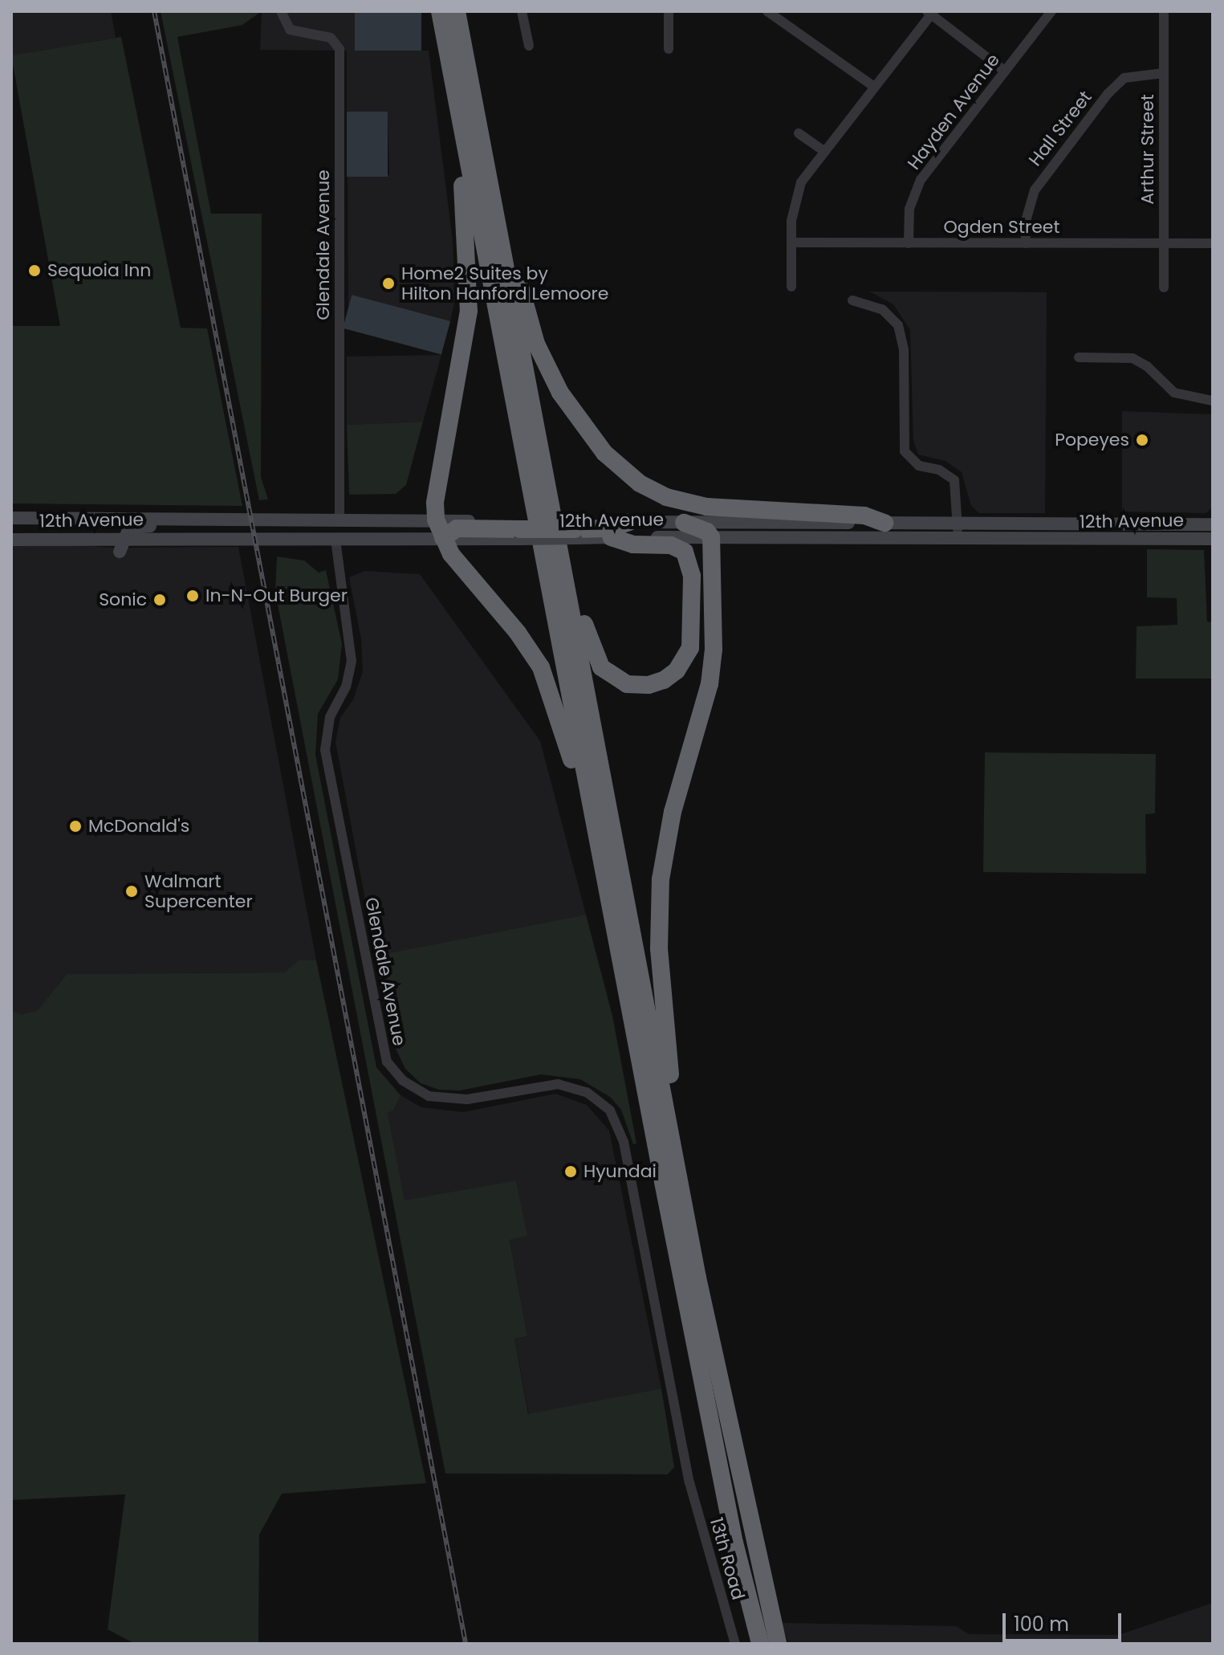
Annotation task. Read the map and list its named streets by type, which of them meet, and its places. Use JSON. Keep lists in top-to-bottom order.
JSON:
{
  "streets": {
    "main road": ["12th Avenue"],
    "street": [
      "Hayden Avenue",
      "Hall Street",
      "Arthur Street",
      "Ogden Street",
      "Glendale Avenue",
      "13th Road"
    ]
  },
  "crossings": [
    ["Hayden Avenue", "Ogden Street"],
    ["Hall Street", "Arthur Street"],
    ["Hall Street", "Ogden Street"],
    ["Arthur Street", "Ogden Street"],
    ["Glendale Avenue", "12th Avenue"],
    ["Glendale Avenue", "13th Road"]
  ],
  "places": [
    "Sequoia Inn",
    "Home2 Suites by Hilton Hanford Lemoore",
    "Popeyes",
    "In-N-Out Burger",
    "Sonic",
    "McDonald's",
    "Walmart Supercenter",
    "Hyundai"
  ],
  "scale_bar": "100 m"
}
